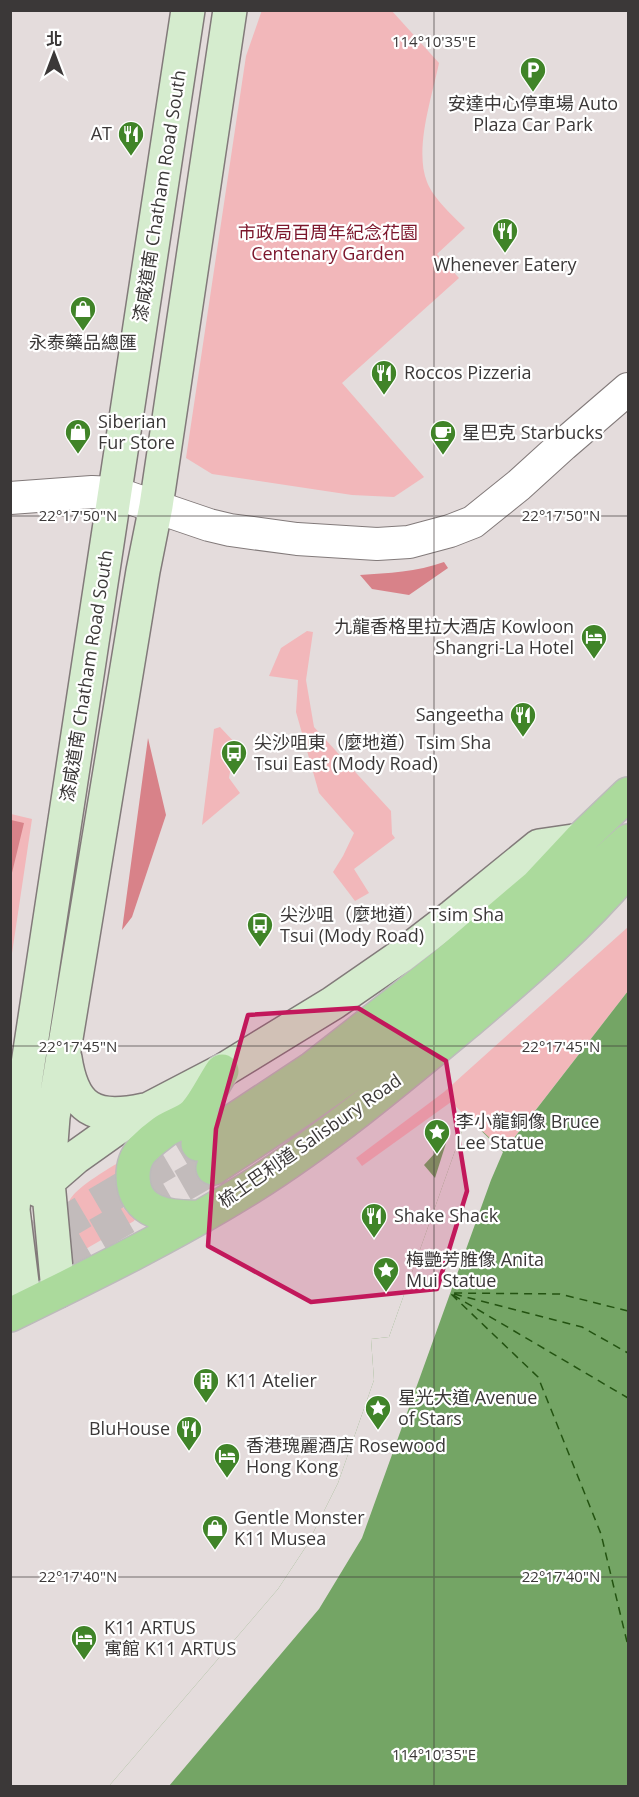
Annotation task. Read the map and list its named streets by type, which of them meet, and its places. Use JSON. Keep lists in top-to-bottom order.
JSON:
{
  "streets": {
    "main road": ["漆咸道南 Chatham Road South", "梳士巴利道 Salisbury Road"]
  },
  "crossings": [
    ["漆咸道南 Chatham Road South", "梳士巴利道 Salisbury Road"]
  ],
  "parks": ["市政局百周年紀念花園 Centenary Garden"],
  "places": {
    "parking": ["安達中心停車場 Auto Plaza Car Park"],
    "restaurant": [
      "AT",
      "Whenever Eatery",
      "Roccos Pizzeria",
      "Sangeetha",
      "Shake Shack",
      "BluHouse"
    ],
    "shop": ["永泰藥品總匯", "Siberian Fur Store", "Gentle Monster K11 Musea"],
    "cafe": ["星巴克 Starbucks"],
    "hotel": ["九龍香格里拉大酒店 Kowloon Shangri-La Hotel", "香港瑰麗酒店 Rosewood Hong Kong", "K11 ARTUS 寓館 K11 ARTUS"],
    "bus stop": ["尖沙咀東（麼地道）Tsim Sha Tsui East (Mody Road)", "尖沙咀（麼地道） Tsim Sha Tsui (Mody Road)"],
    "place": ["李小龍銅像 Bruce Lee Statue", "梅艷芳脽像 Anita Mui Statue", "星光大道 Avenue of Stars"],
    "building": ["K11 Atelier"]
  },
  "north": "top",
  "coordinates": [
    "114°10'35\"E",
    "22°17'50\"N",
    "22°17'45\"N",
    "22°17'40\"N"
  ]
}
